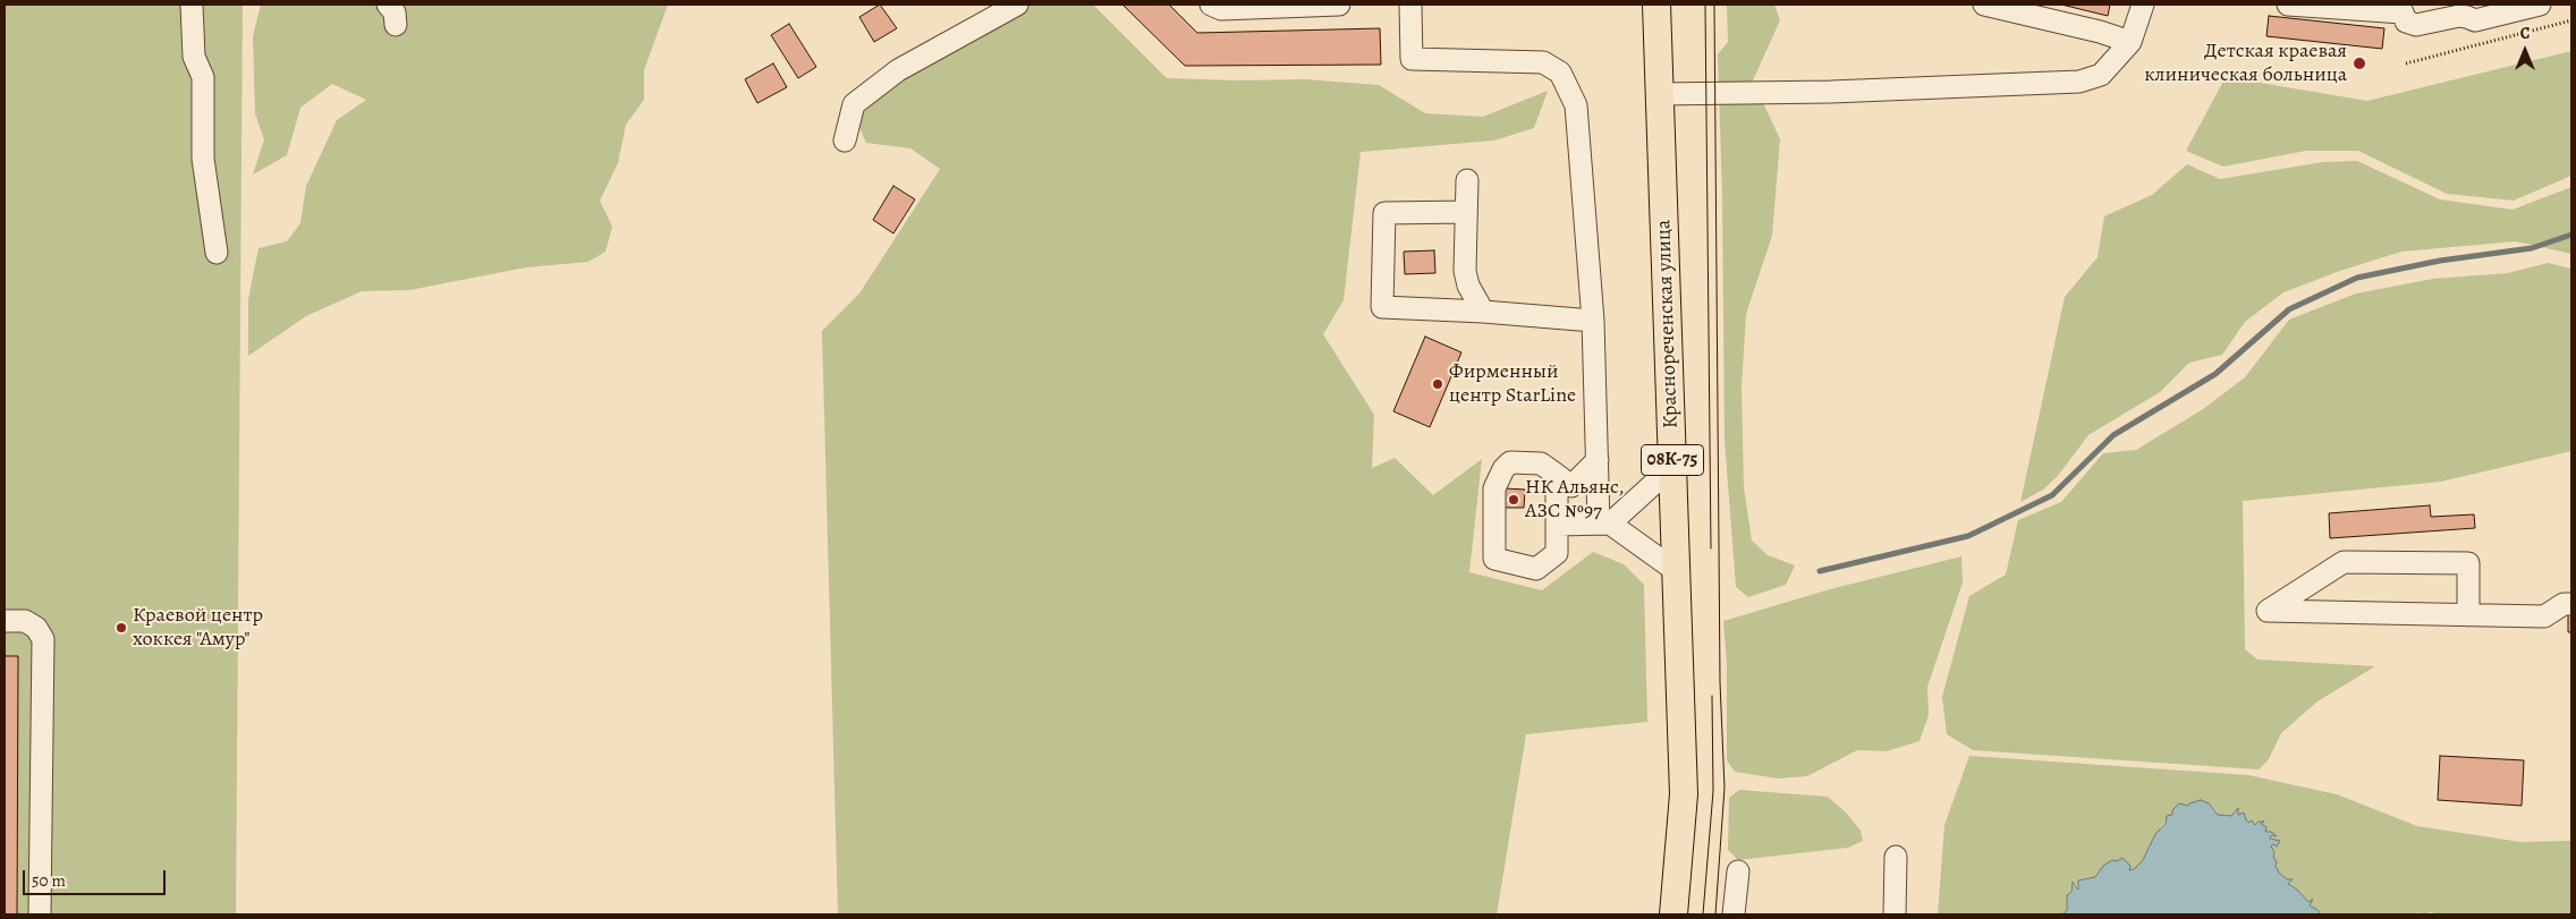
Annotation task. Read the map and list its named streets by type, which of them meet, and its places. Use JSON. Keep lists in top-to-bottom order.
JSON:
{
  "streets": {
    "main road": ["Краснореченская улица", "08К-75"]
  },
  "places": [
    "Детская краевая клиническая больница",
    "Фирменный центр StarLine",
    "НК Альянс, АЗС №97",
    "Краевой центр хоккея \"Амур\""
  ],
  "scale_bar": "50 m",
  "north": "top"
}
